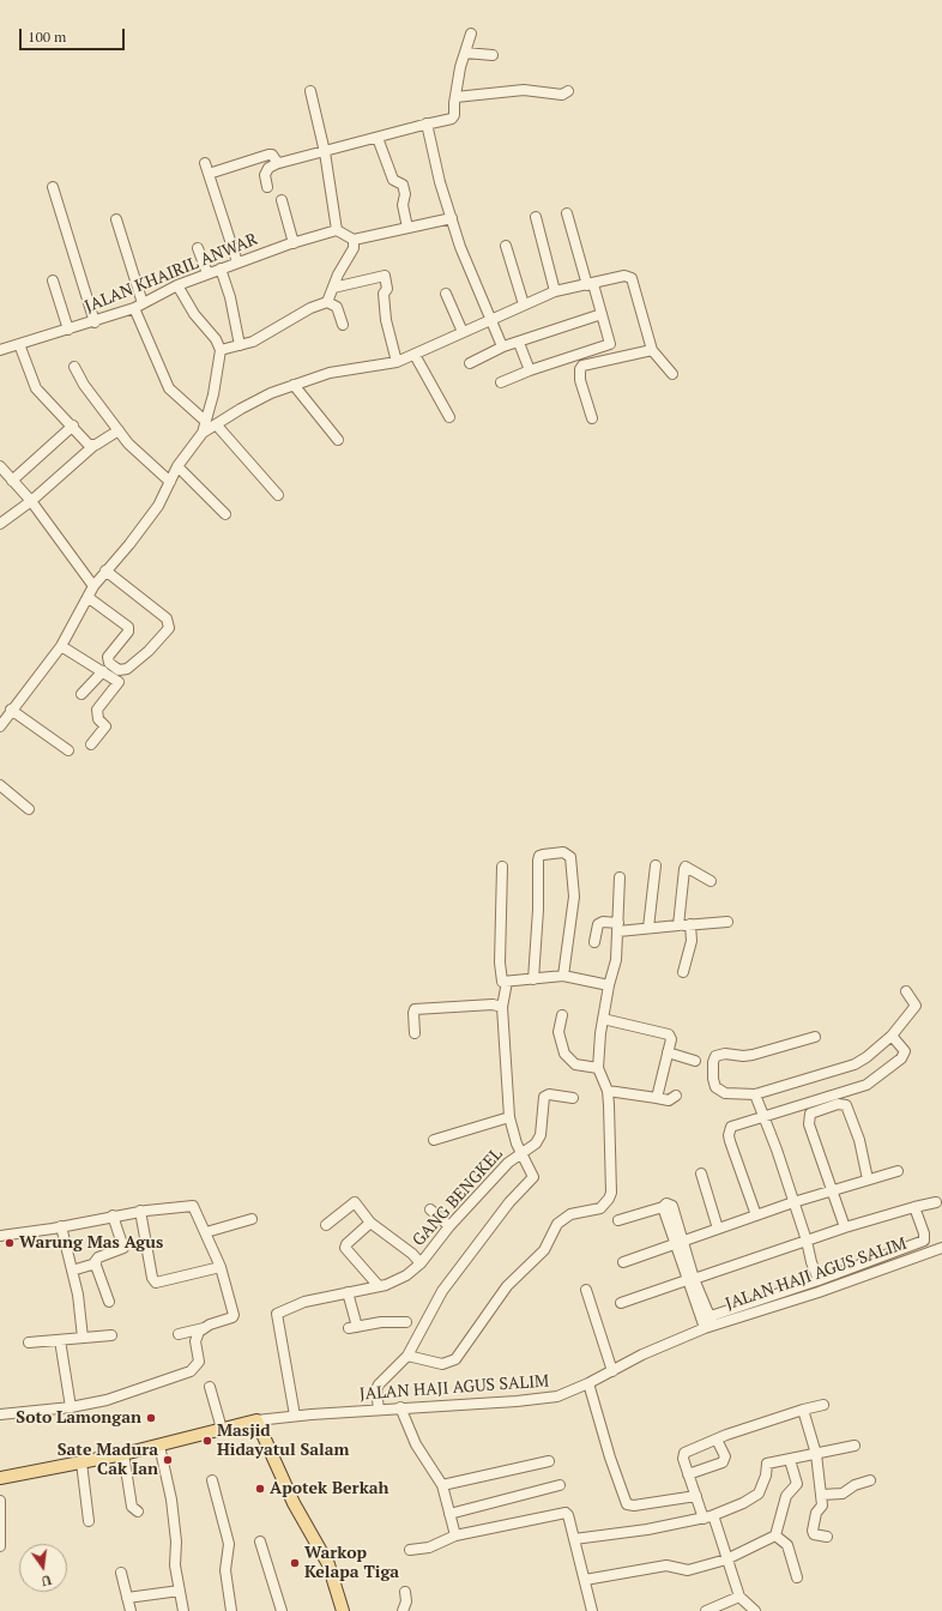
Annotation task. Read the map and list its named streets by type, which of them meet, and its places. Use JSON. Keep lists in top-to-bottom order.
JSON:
{
  "streets": {
    "street": ["JALAN KHAIRIL ANWAR", "GANG BENGKEL", "JALAN HAJI AGUS SALIM"]
  },
  "crossings": [
    ["GANG BENGKEL", "JALAN HAJI AGUS SALIM"]
  ],
  "places": [
    "Warung Mas Agus",
    "Soto Lamongan",
    "Masjid Hidayatul Salam",
    "Sate Madura Cak Ian",
    "Apotek Berkah",
    "Warkop Kelapa Tiga"
  ],
  "scale_bar": "100 m",
  "north": "bottom"
}
